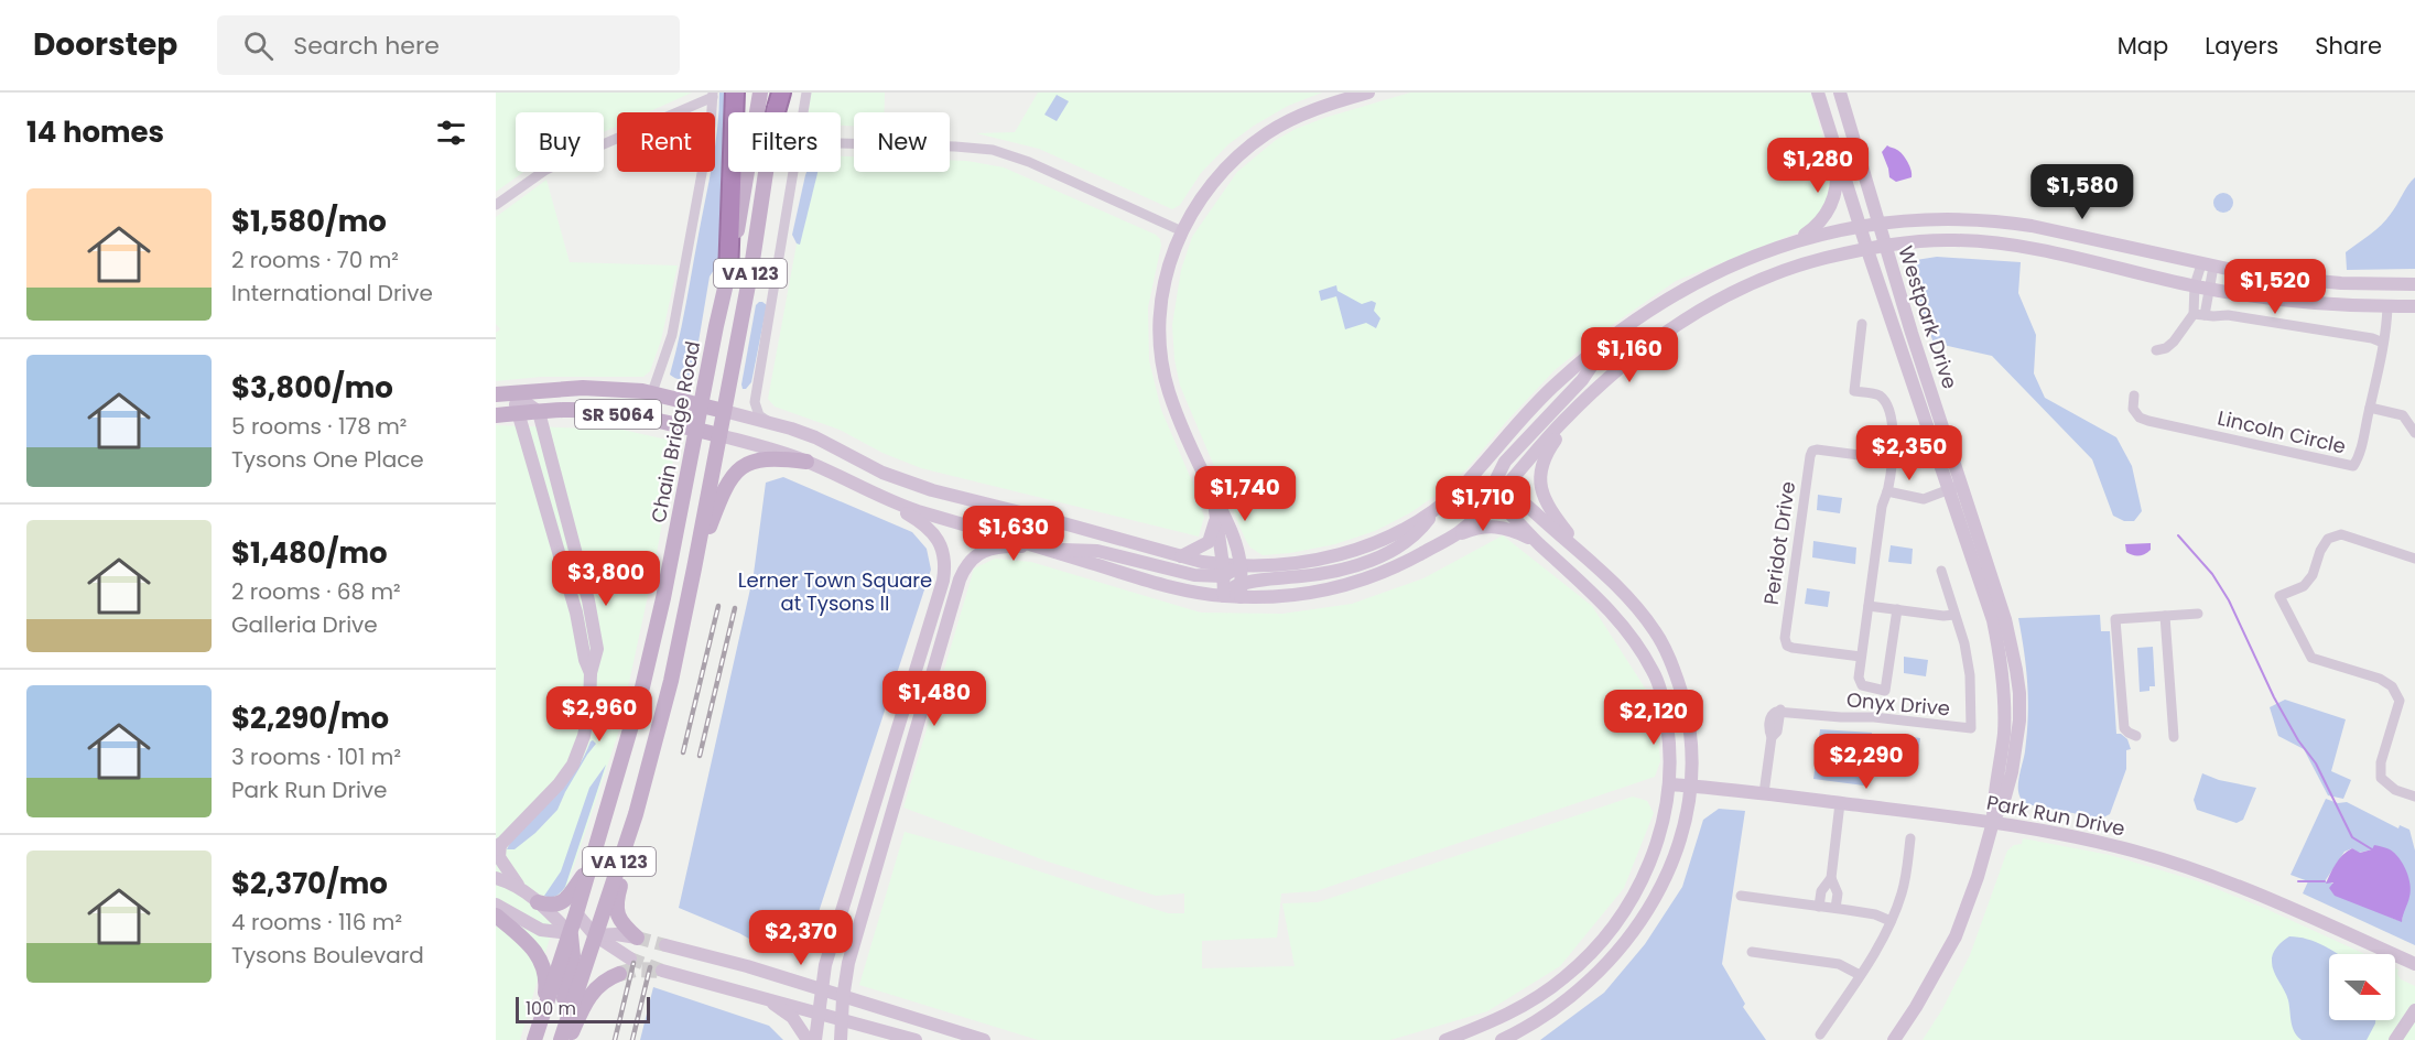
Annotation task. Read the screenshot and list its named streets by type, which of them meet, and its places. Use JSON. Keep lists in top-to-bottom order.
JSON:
{
  "streets": {
    "main road": ["VA 123", "SR 5064", "Chain Bridge Road"],
    "street": [
      "Westpark Drive",
      "Lincoln Circle",
      "Peridot Drive",
      "Onyx Drive",
      "Park Run Drive"
    ]
  },
  "crossings": [
    ["VA 123", "SR 5064"],
    ["Westpark Drive", "Park Run Drive"],
    ["SR 5064", "Chain Bridge Road"],
    ["Onyx Drive", "Park Run Drive"]
  ],
  "parks": ["Lerner Town Square at Tysons II"],
  "scale_bar": "100 m",
  "north": "right",
  "page": {
    "header": "Doorstep",
    "search": "Search here",
    "nav": ["Map", "Layers", "Share"],
    "heading": "14 homes",
    "chip": [
      "Buy",
      "Rent",
      "Filters",
      "New"
    ],
    "price": [
      "$1,280",
      "$1,580",
      "$1,520",
      "$1,160",
      "$2,350",
      "$1,740",
      "$1,710",
      "$1,630",
      "$3,800",
      "$1,480",
      "$2,960",
      "$2,120",
      "$2,290",
      "$2,370"
    ],
    "list": [
      {
        "name": "$1,580/mo",
        "note": "2 rooms · 70 m² · International Drive"
      },
      {
        "name": "$3,800/mo",
        "note": "5 rooms · 178 m² · Tysons One Place"
      },
      {
        "name": "$1,480/mo",
        "note": "2 rooms · 68 m² · Galleria Drive"
      },
      {
        "name": "$2,290/mo",
        "note": "3 rooms · 101 m² · Park Run Drive"
      },
      {
        "name": "$2,370/mo",
        "note": "4 rooms · 116 m² · Tysons Boulevard"
      }
    ],
    "scale": "100 m"
  }
}
